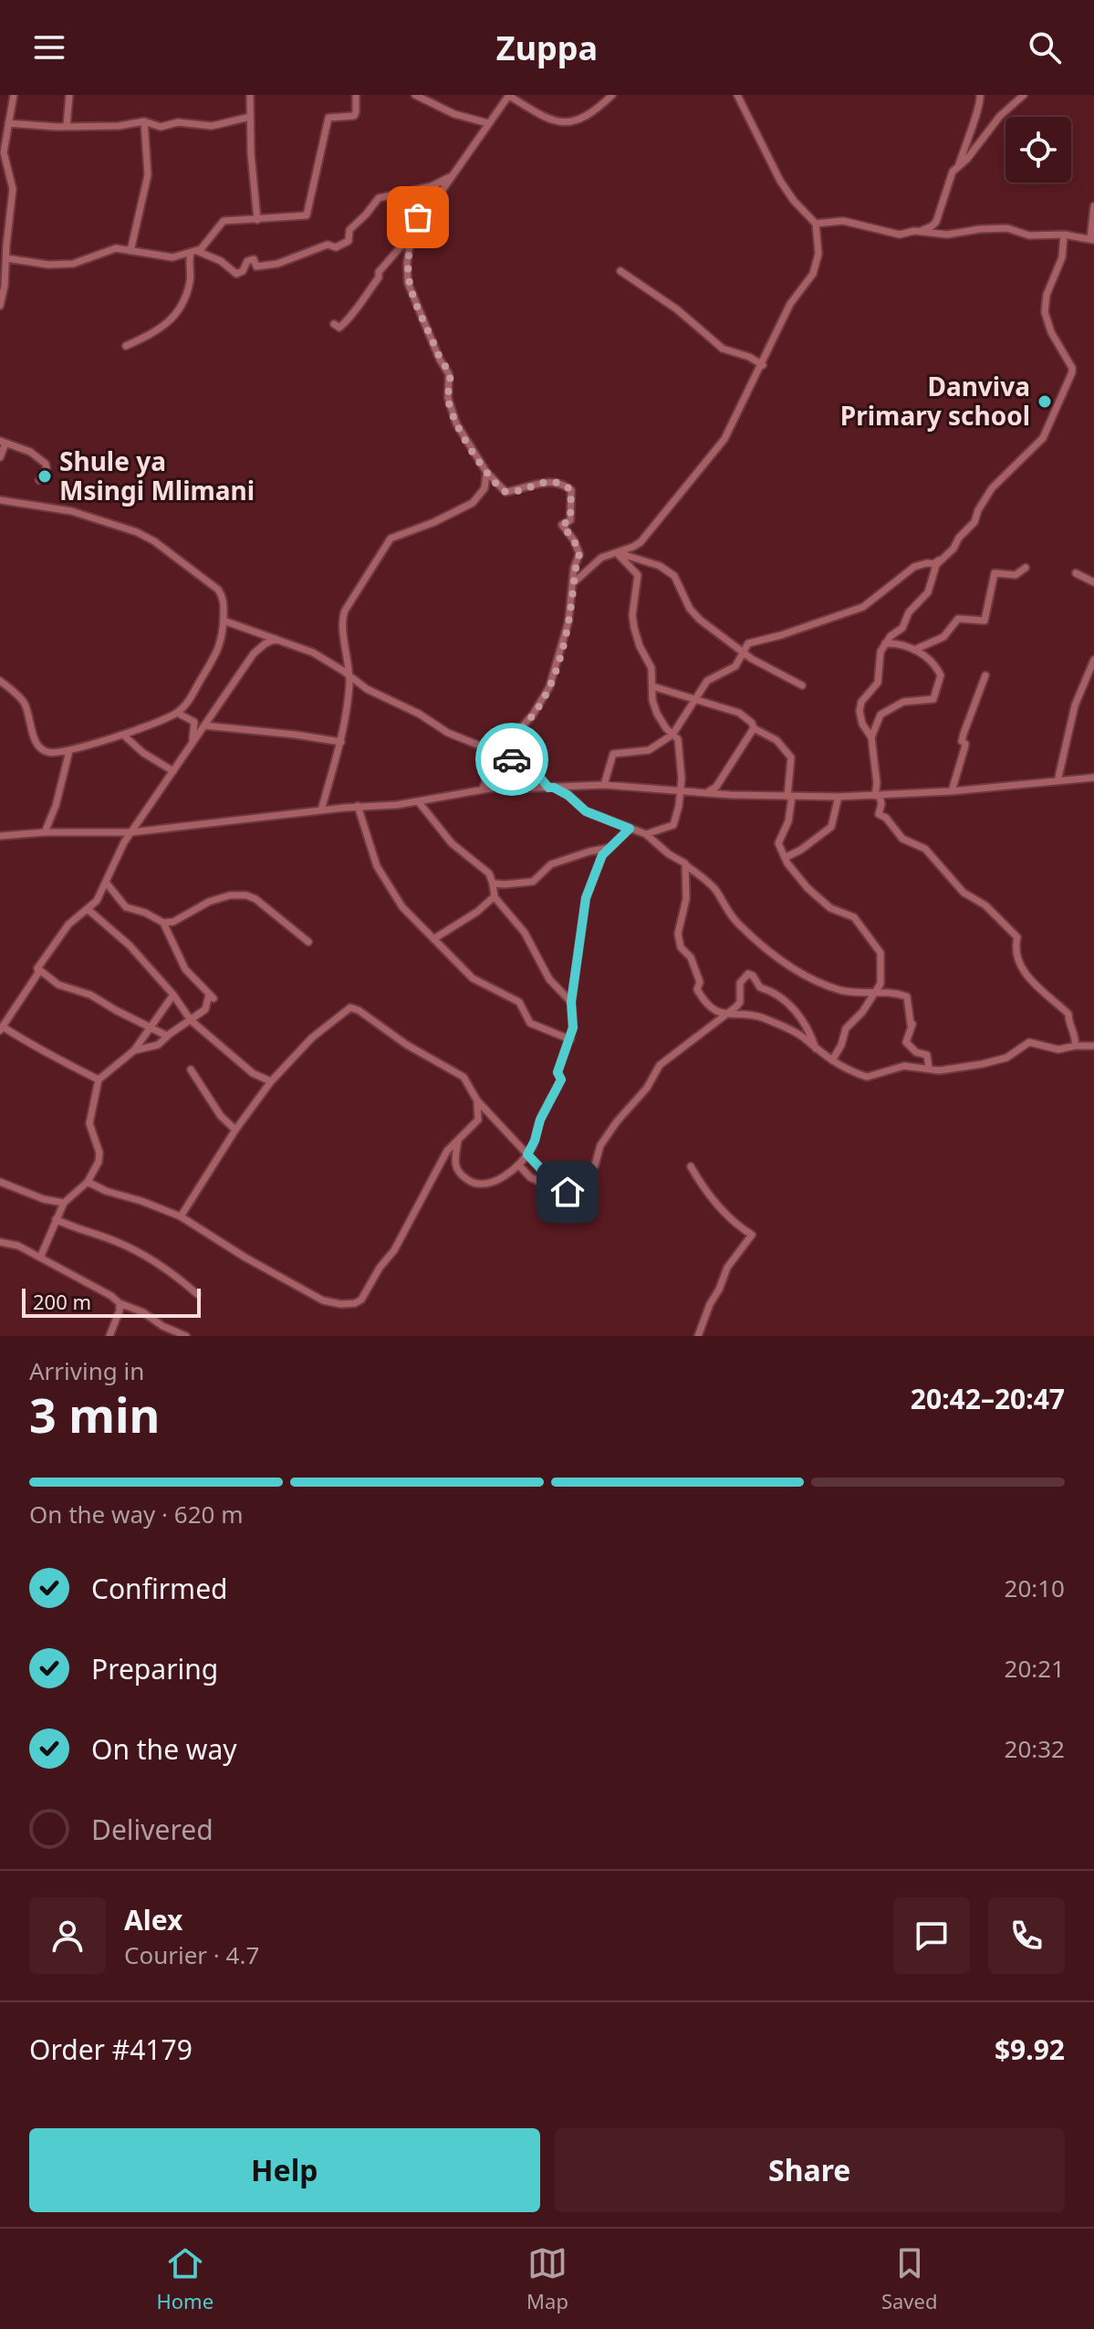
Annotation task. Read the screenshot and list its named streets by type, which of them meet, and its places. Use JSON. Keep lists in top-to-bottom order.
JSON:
{
  "places": ["Danviva Primary school", "Shule ya Msingi Mlimani"],
  "scale_bar": "200 m",
  "page": {
    "header": "Zuppa",
    "scale": "200 m",
    "heading": ["3 min", "Arriving in", "20:42–20:47"],
    "panel": [
      "Alex",
      "Courier · 4.7",
      "Order #4179",
      "$9.92"
    ],
    "bar": "On the way · 620 m",
    "list": [
      ["Confirmed", "20:10"],
      ["Preparing", "20:21"],
      ["On the way", "20:32"],
      "Delivered"
    ],
    "buttons": ["Help", "Share"],
    "tabs": ["Home", "Map", "Saved"]
  }
}
